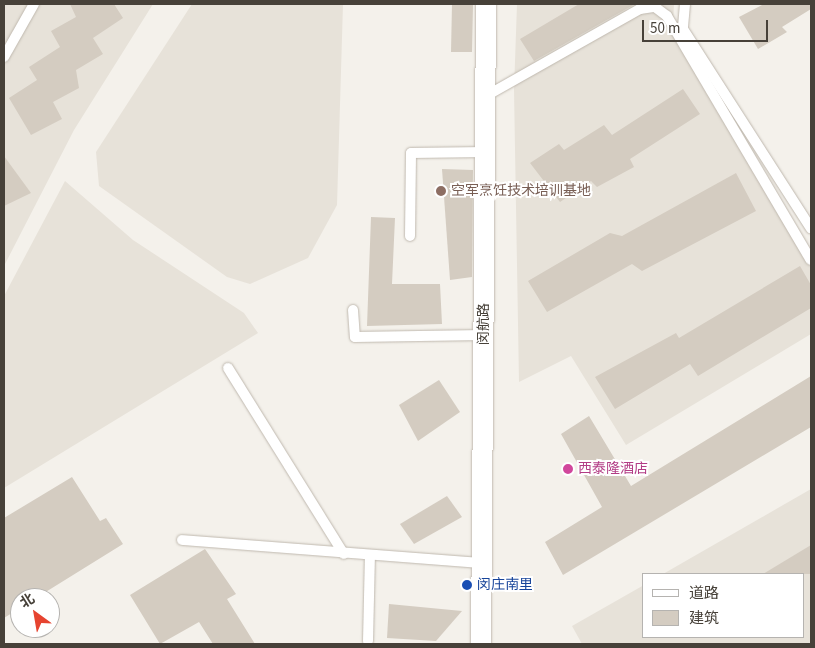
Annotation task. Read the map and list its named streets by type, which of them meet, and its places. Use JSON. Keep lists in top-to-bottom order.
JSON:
{
  "streets": {
    "street": ["闵航路"]
  },
  "places": ["空军烹饪技术培训基地", "西泰隆酒店", "闵庄南里"],
  "legend": ["道路", "建筑"],
  "scale_bar": "50 m",
  "north": "top left"
}
